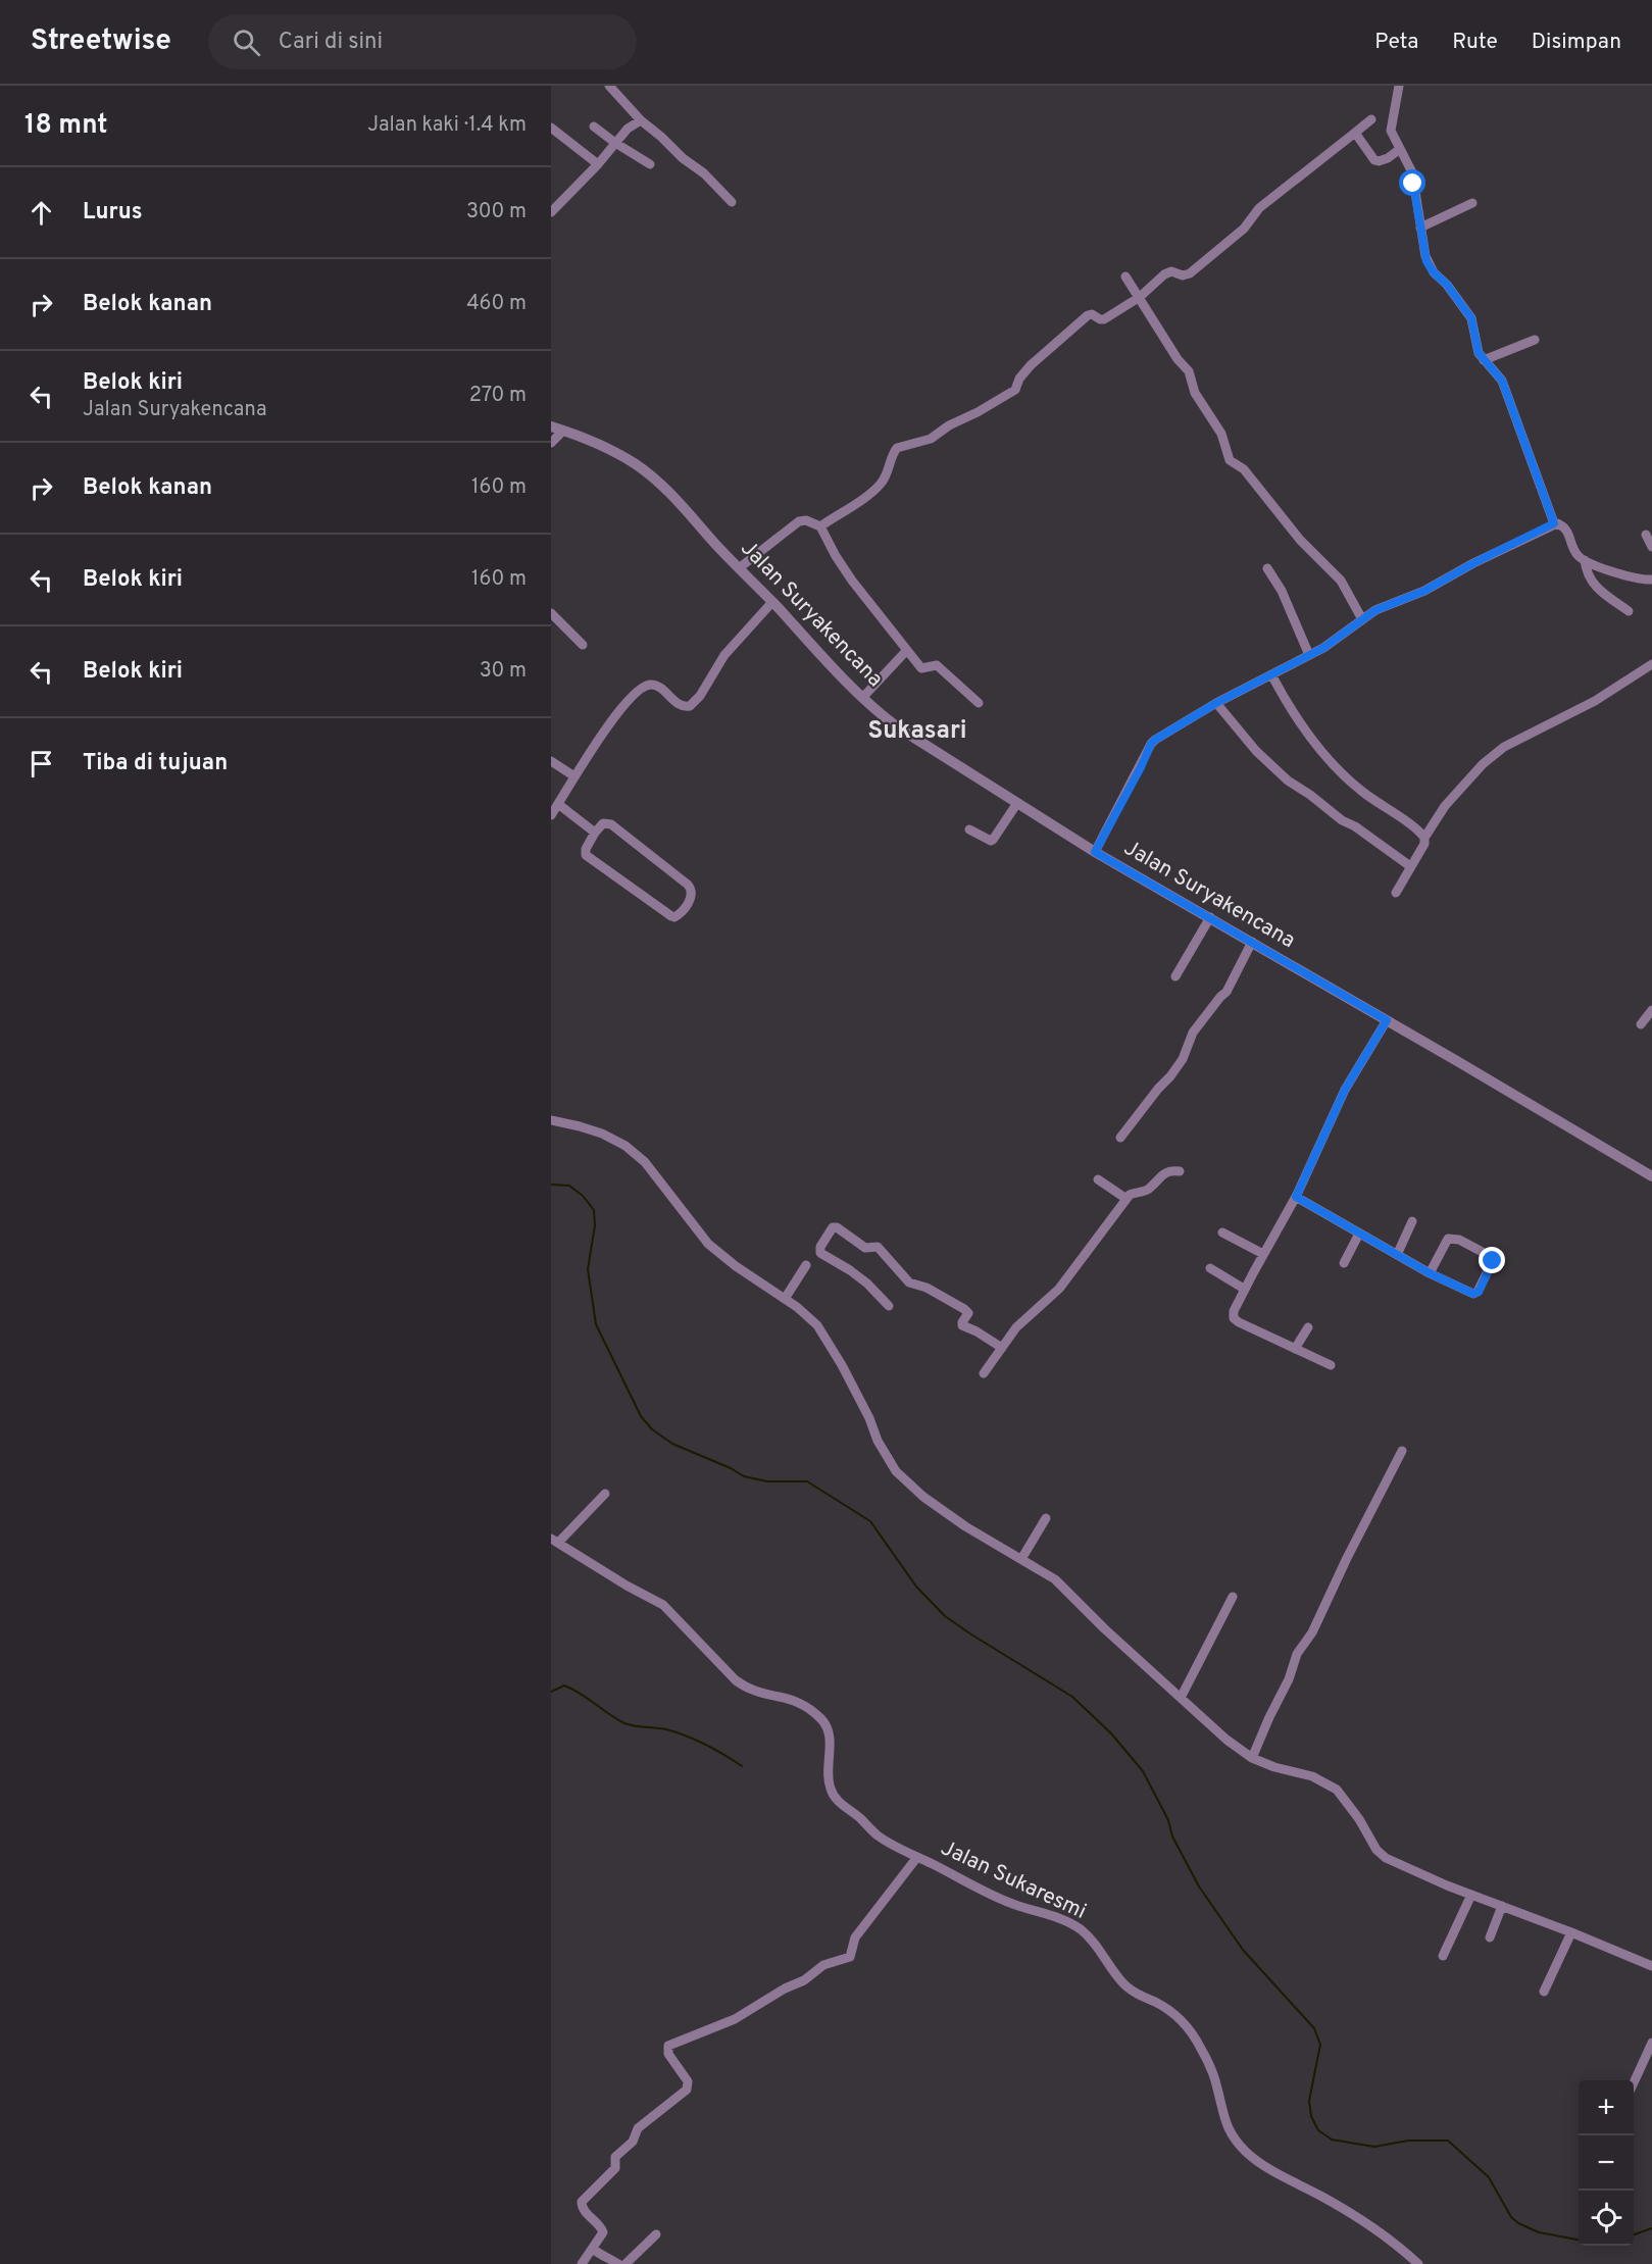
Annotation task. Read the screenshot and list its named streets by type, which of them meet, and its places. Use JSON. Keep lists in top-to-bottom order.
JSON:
{
  "streets": {
    "street": ["Jalan Suryakencana", "Jalan Sukaresmi"]
  },
  "districts": ["Sukasari"],
  "page": {
    "header": "Streetwise",
    "search": "Cari di sini",
    "nav": ["Peta", "Rute", "Disimpan"],
    "heading": ["18 mnt", "Jalan kaki · 1.4 km"],
    "list": [
      ["Lurus", "300 m"],
      ["Belok kanan", "460 m"],
      ["Belok kiri", "Jalan Suryakencana", "270 m"],
      ["Belok kanan", "160 m"],
      ["Belok kiri", "160 m"],
      ["Belok kiri", "30 m"],
      "Tiba di tujuan"
    ],
    "map_buttons": ["+", "−"]
  }
}
